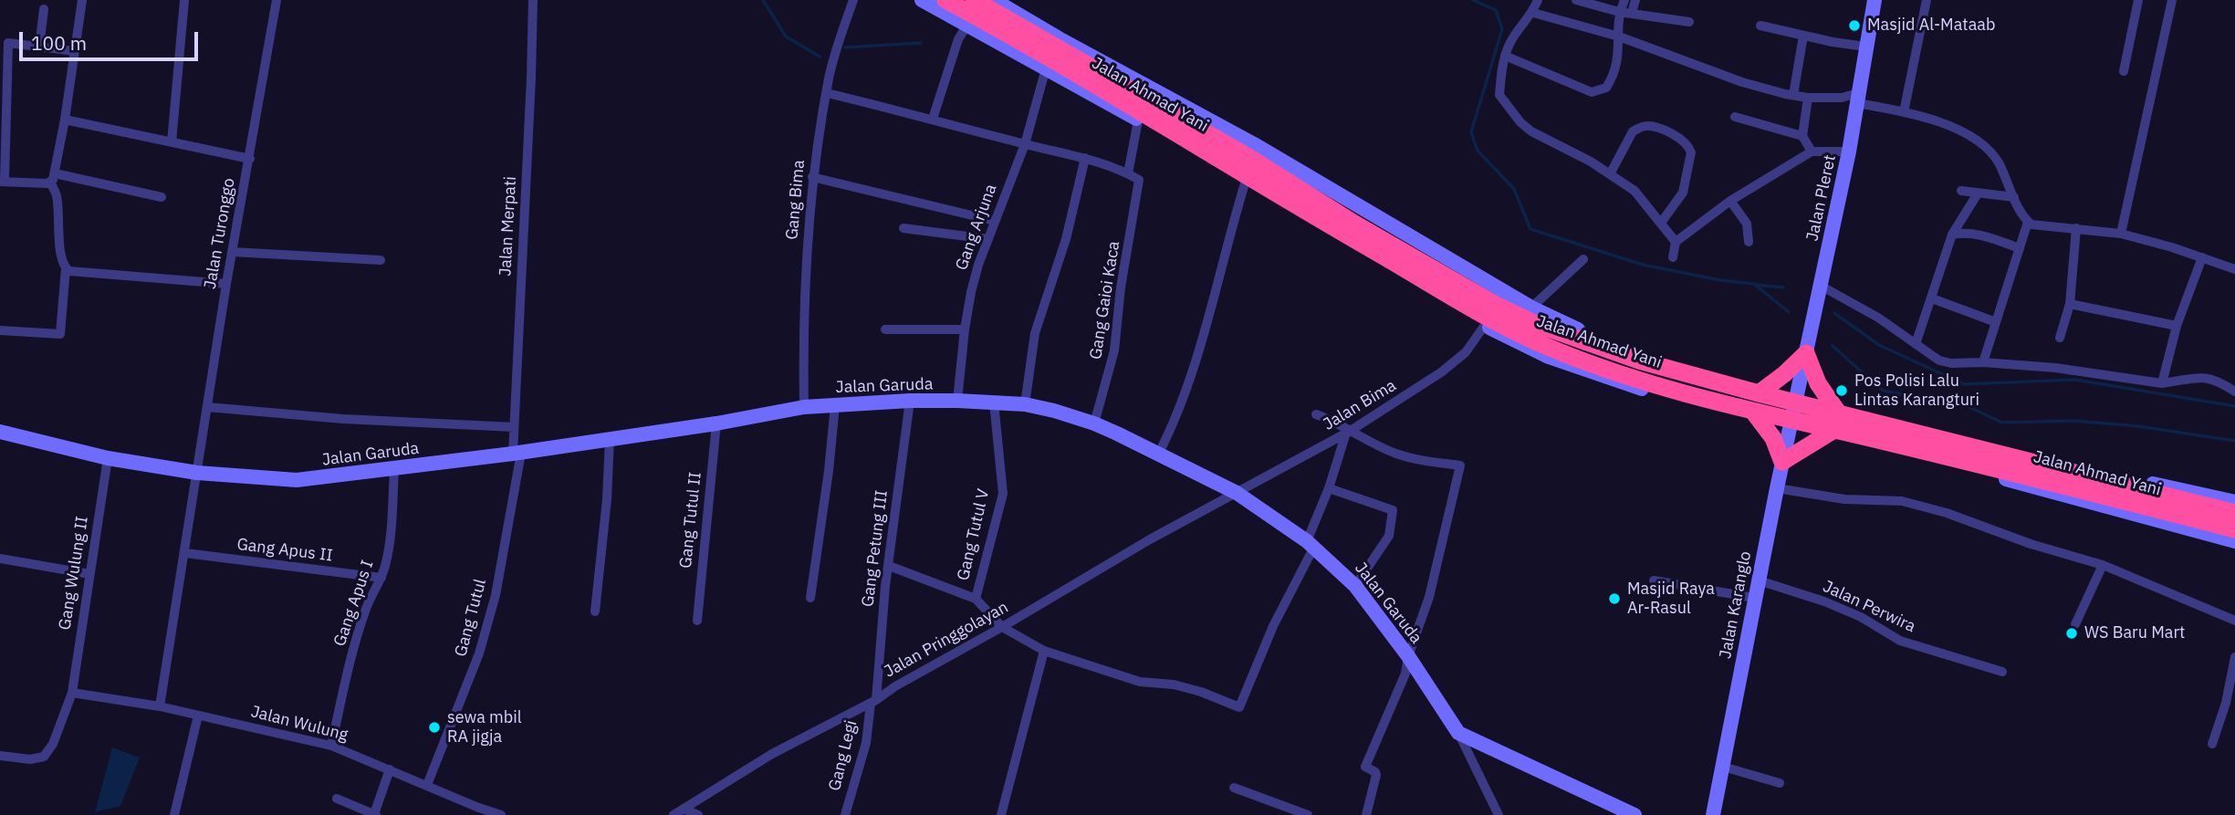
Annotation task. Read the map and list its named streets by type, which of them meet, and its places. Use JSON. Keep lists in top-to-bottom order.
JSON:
{
  "streets": {
    "highway": ["Jalan Ahmad Yani"],
    "street": [
      "Jalan Pleret",
      "Gang Bima",
      "Jalan Merpati",
      "Gang Arjuna",
      "Jalan Turonggo",
      "Gang Gaioi Kaca",
      "Jalan Garuda",
      "Jalan Bima",
      "Gang Tutul II",
      "Gang Tutul V",
      "Gang Petung III",
      "Gang Apus II",
      "Gang Wulung II",
      "Gang Apus I",
      "Jalan Karanglo",
      "Jalan Perwira",
      "Gang Tutul",
      "Jalan Pringgolayan",
      "Jalan Wulung",
      "Gang Legi"
    ]
  },
  "crossings": [
    ["Jalan Ahmad Yani", "Jalan Pleret"],
    ["Jalan Ahmad Yani", "Jalan Karanglo"],
    ["Jalan Pleret", "Jalan Karanglo"],
    ["Gang Bima", "Jalan Garuda"],
    ["Jalan Merpati", "Jalan Garuda"],
    ["Jalan Merpati", "Gang Tutul"],
    ["Gang Arjuna", "Jalan Garuda"],
    ["Jalan Turonggo", "Jalan Garuda"],
    ["Gang Gaioi Kaca", "Jalan Garuda"],
    ["Jalan Garuda", "Jalan Bima"],
    ["Jalan Garuda", "Gang Tutul II"],
    ["Jalan Garuda", "Gang Tutul V"],
    ["Jalan Garuda", "Gang Petung III"],
    ["Jalan Garuda", "Gang Wulung II"],
    ["Jalan Garuda", "Gang Apus I"],
    ["Jalan Garuda", "Gang Tutul"],
    ["Jalan Garuda", "Jalan Pringgolayan"],
    ["Jalan Bima", "Jalan Pringgolayan"],
    ["Gang Tutul V", "Gang Petung III"],
    ["Gang Tutul V", "Jalan Pringgolayan"],
    ["Gang Petung III", "Jalan Pringgolayan"],
    ["Gang Petung III", "Gang Legi"],
    ["Gang Apus II", "Gang Apus I"],
    ["Gang Wulung II", "Jalan Wulung"],
    ["Gang Apus I", "Jalan Wulung"],
    ["Jalan Karanglo", "Jalan Perwira"],
    ["Gang Tutul", "Jalan Wulung"],
    ["Jalan Pringgolayan", "Gang Legi"]
  ],
  "places": [
    "Masjid Al-Mataab",
    "Pos Polisi Lalu Lintas Karangturi",
    "Masjid Raya Ar-Rasul",
    "WS Baru Mart",
    "sewa mbil RA jigja"
  ],
  "scale_bar": "100 m"
}
